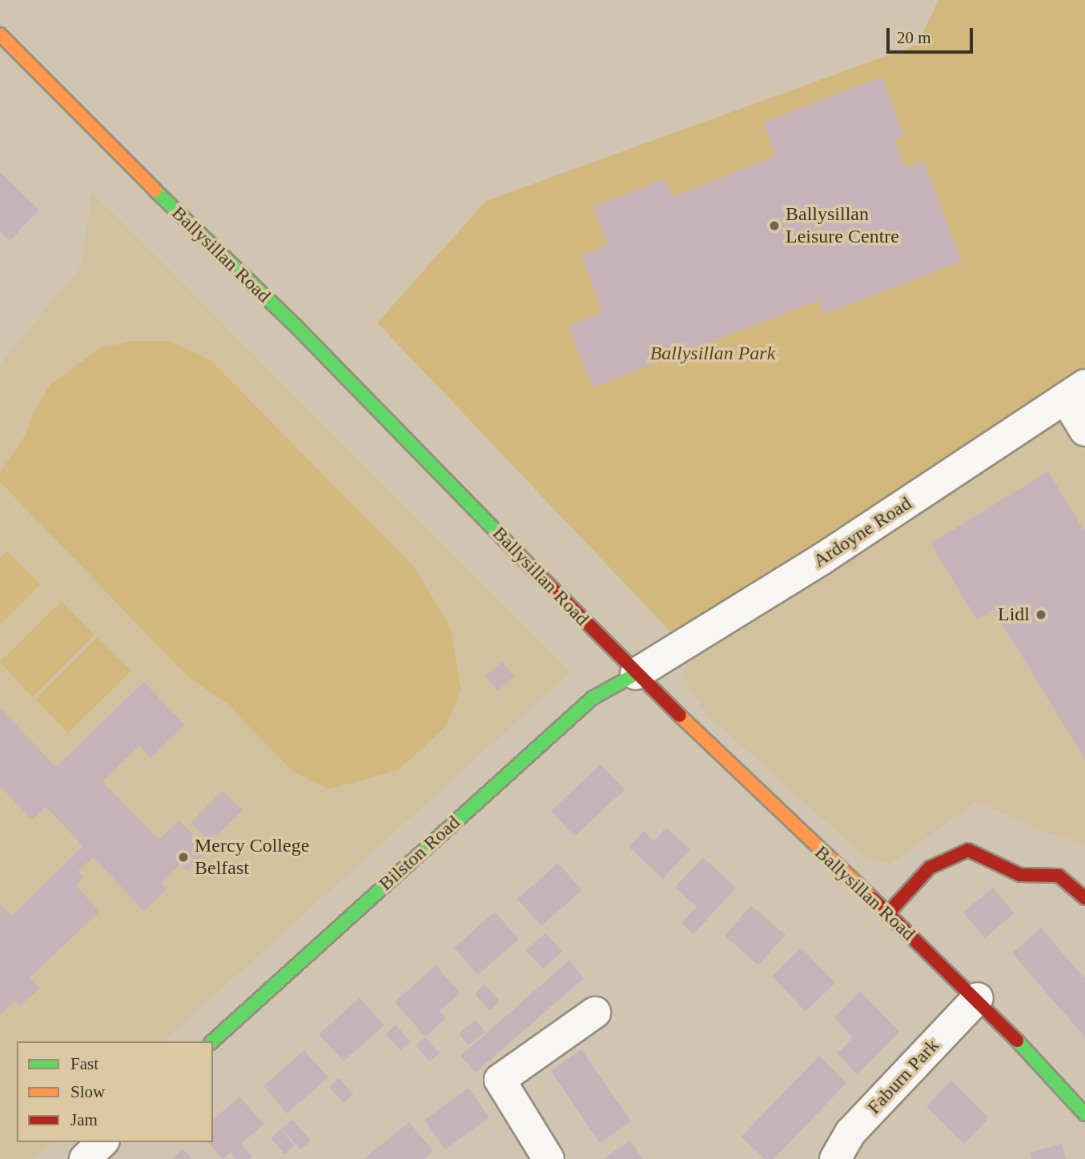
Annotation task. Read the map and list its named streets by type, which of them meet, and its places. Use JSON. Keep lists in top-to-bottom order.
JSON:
{
  "streets": {
    "main road": ["Ballysillan Road", "Bilston Road"],
    "street": ["Ardoyne Road", "Faburn Park"]
  },
  "crossings": [
    ["Ballysillan Road", "Ardoyne Road"],
    ["Ballysillan Road", "Bilston Road"],
    ["Ballysillan Road", "Faburn Park"],
    ["Ardoyne Road", "Bilston Road"]
  ],
  "parks": ["Ballysillan Park"],
  "places": ["Ballysillan Leisure Centre", "Lidl", "Mercy College Belfast"],
  "legend": ["Fast", "Slow", "Jam"],
  "scale_bar": "20 m"
}
